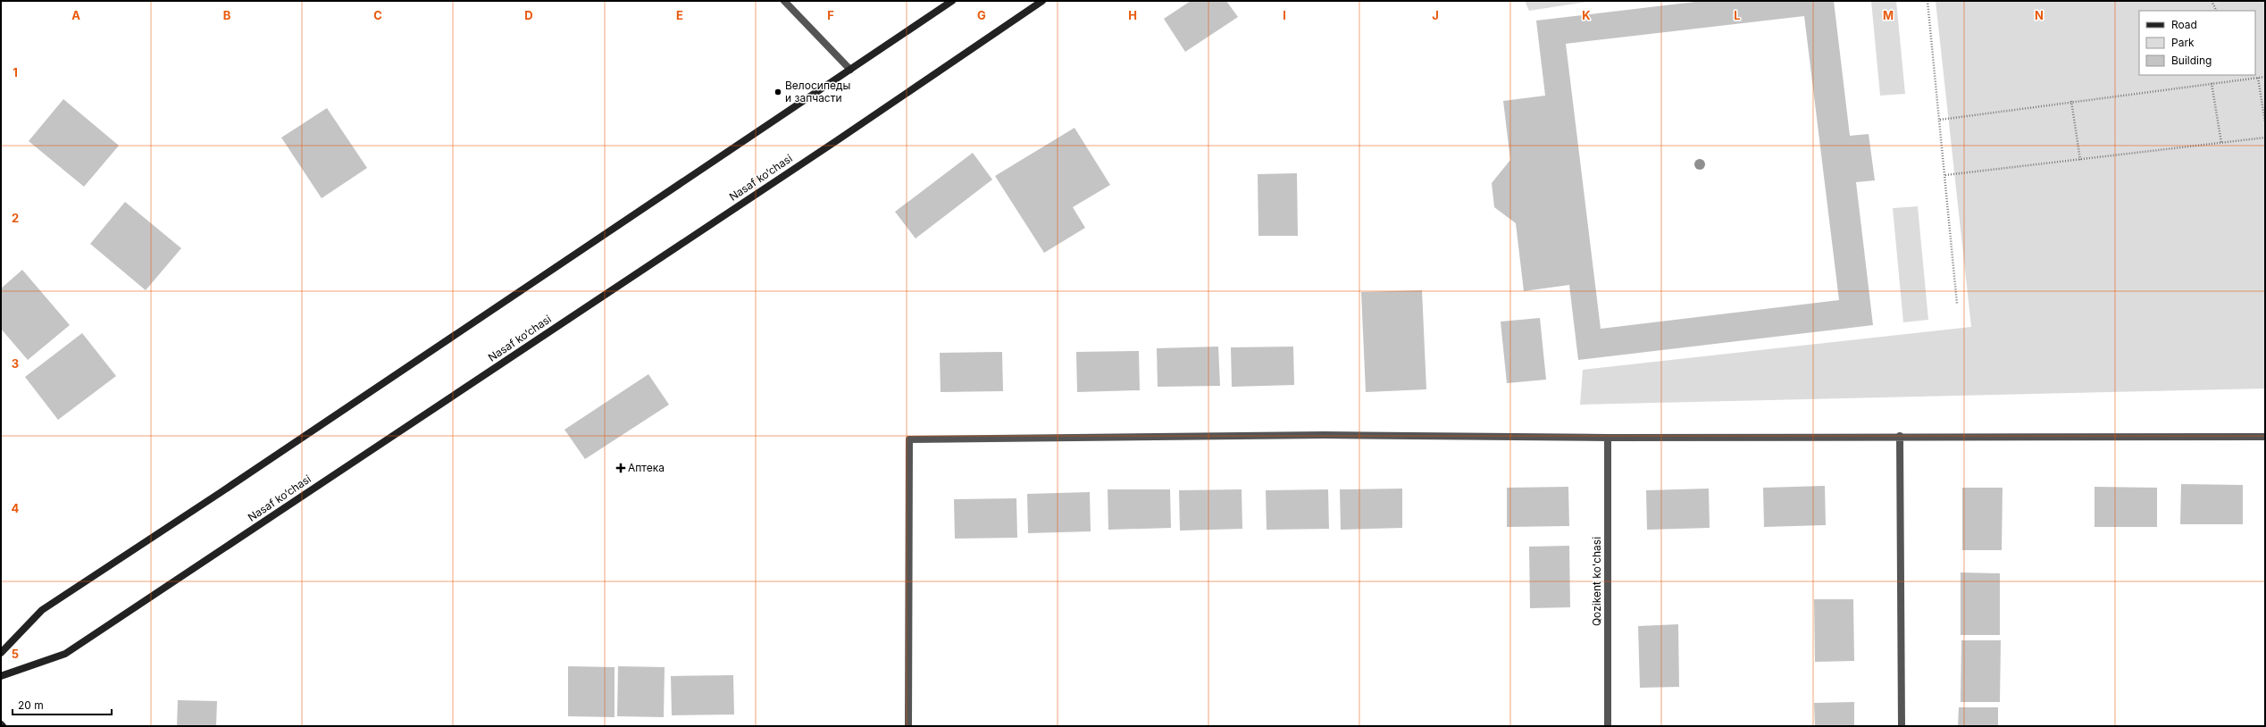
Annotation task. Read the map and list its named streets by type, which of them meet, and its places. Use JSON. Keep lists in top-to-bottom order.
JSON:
{
  "streets": {
    "main road": ["Nasaf ko‘chasi"],
    "street": ["Qozikent ko'chasi"]
  },
  "places": {
    "other": ["Велосипеды и запчасти"],
    "health": ["Аптека"]
  },
  "legend": ["Road", "Park", "Building"],
  "scale_bar": "20 m",
  "grid": {
    "columns": [
      "A",
      "B",
      "C",
      "D",
      "E",
      "F",
      "G",
      "H",
      "I",
      "J",
      "K",
      "L",
      "M",
      "N"
    ],
    "rows": [
      "1",
      "2",
      "3",
      "4",
      "5"
    ]
  }
}
